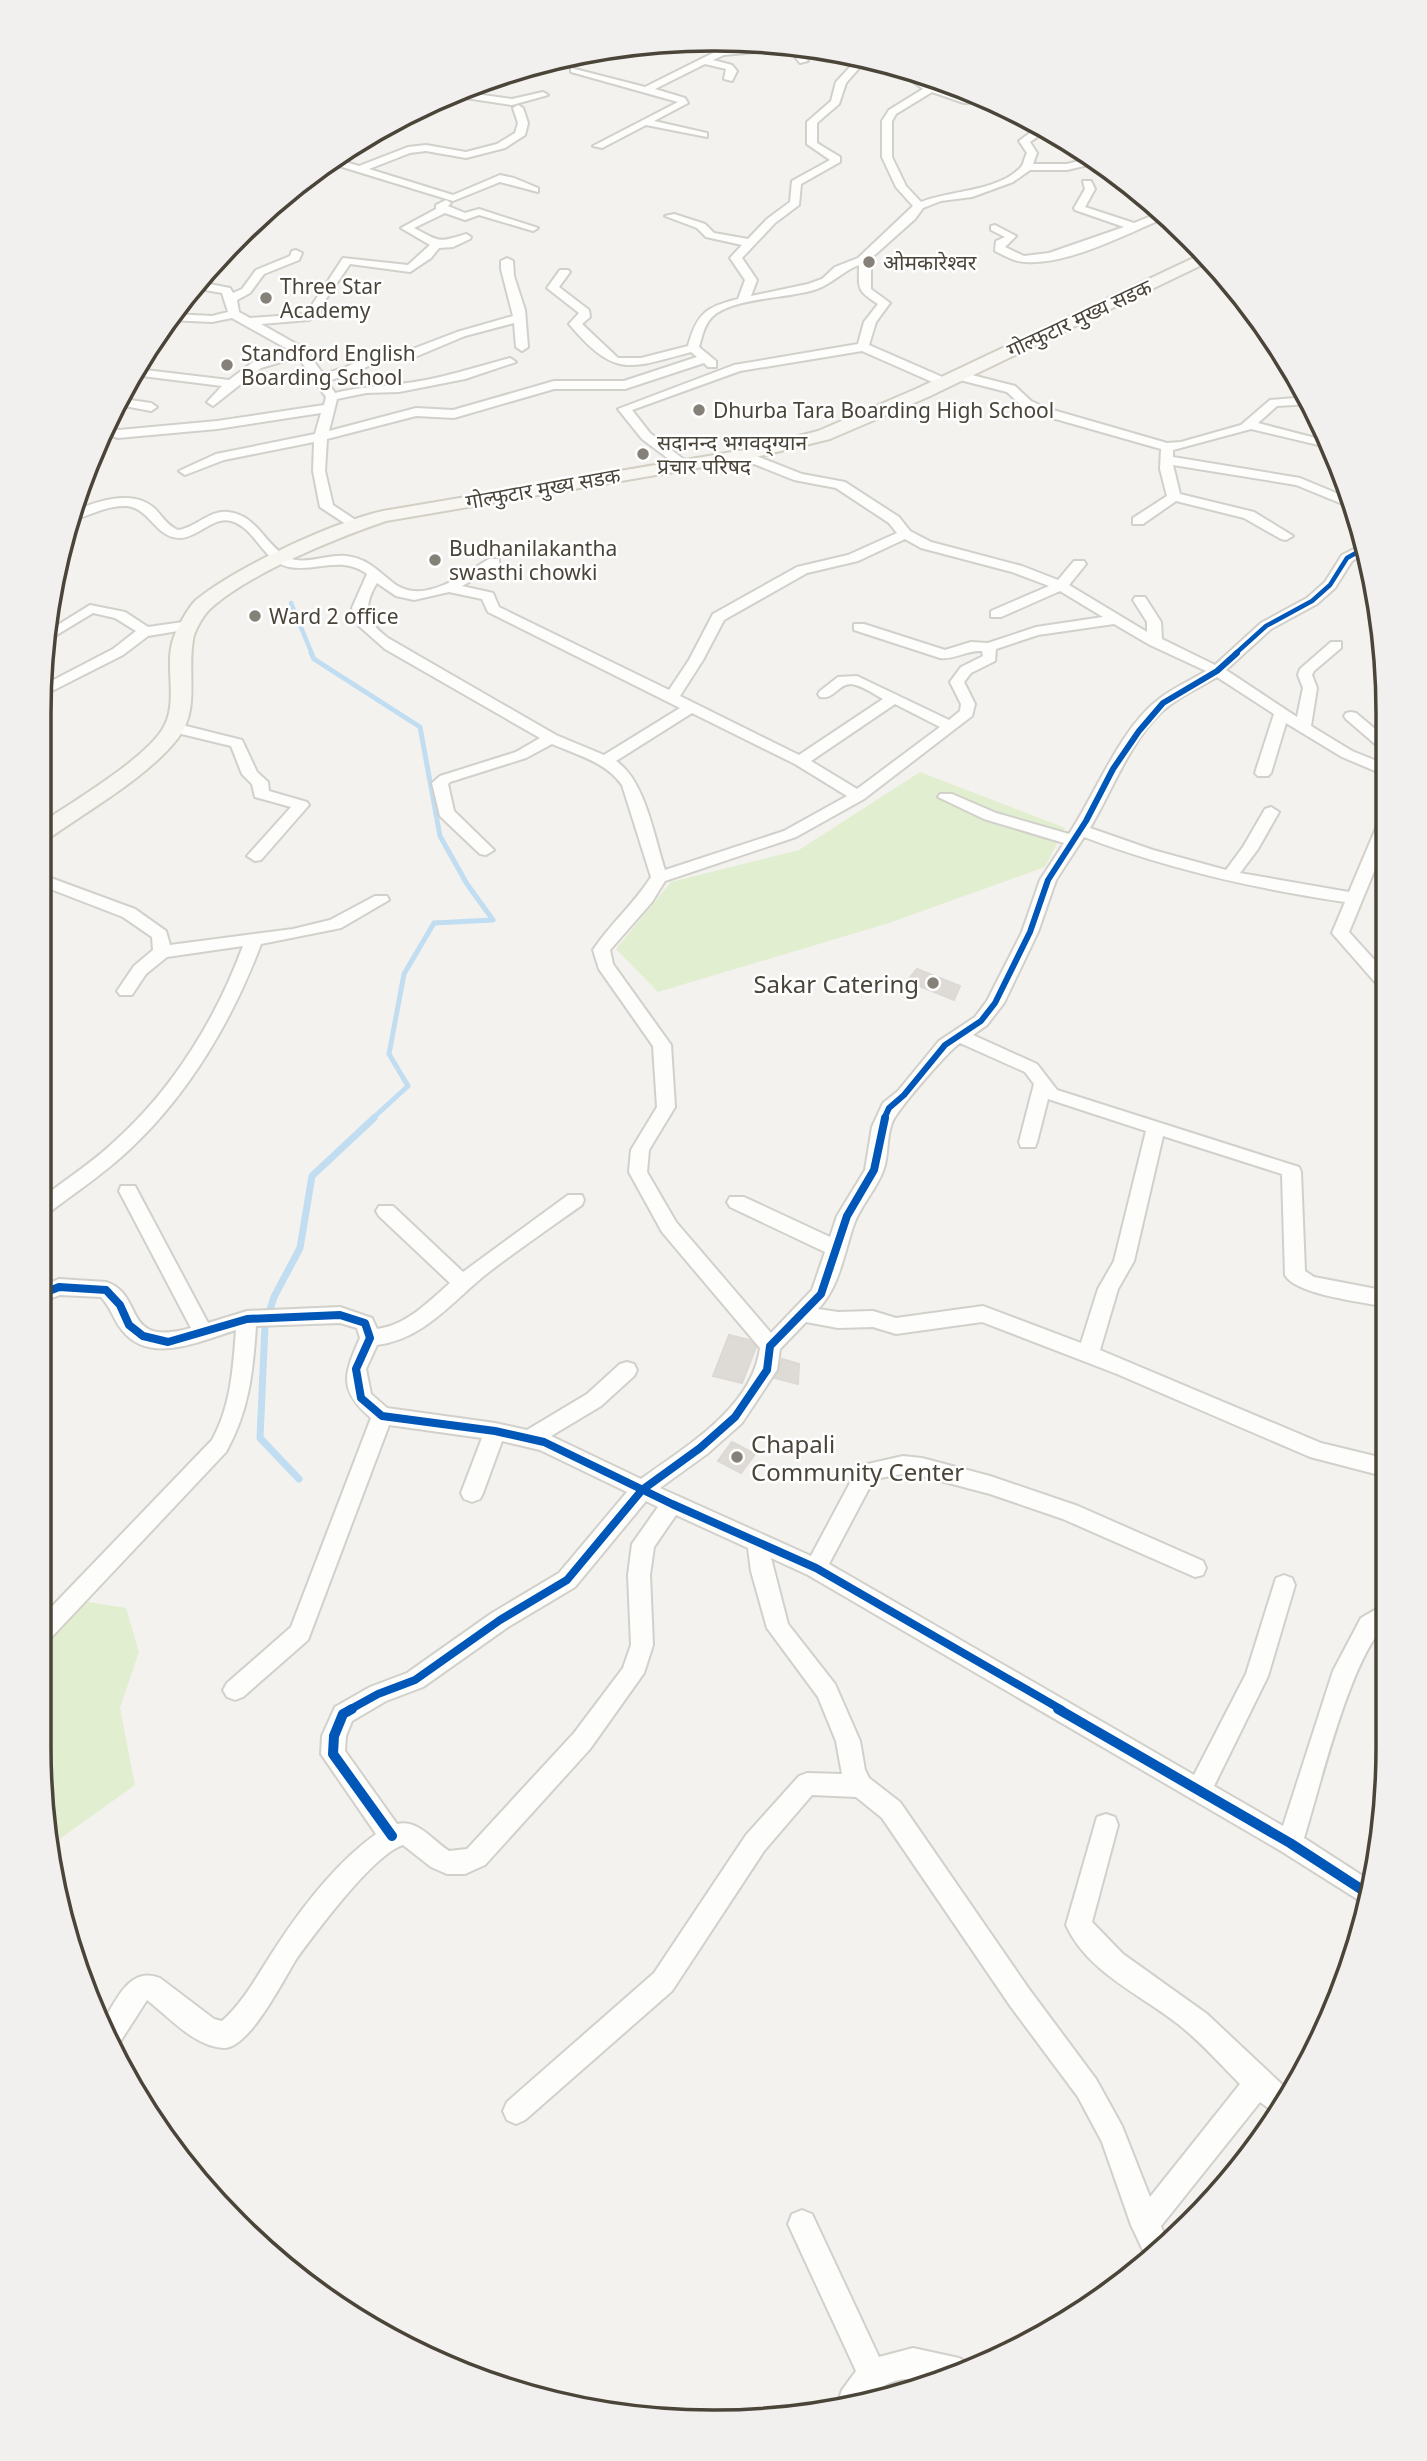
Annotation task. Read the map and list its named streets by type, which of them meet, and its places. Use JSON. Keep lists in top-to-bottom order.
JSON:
{
  "streets": {
    "main road": ["गोल्फुटार मुख्य सडक"]
  },
  "places": [
    "ओमकारेश्वर",
    "Three Star Academy",
    "Standford English Boarding School",
    "Dhurba Tara Boarding High School",
    "सदानन्द भगवद्ग्यान प्रचार परिषद",
    "Budhanilakantha swasthi chowki",
    "Ward 2 office",
    "Sakar Catering",
    "Chapali Community Center"
  ]
}
